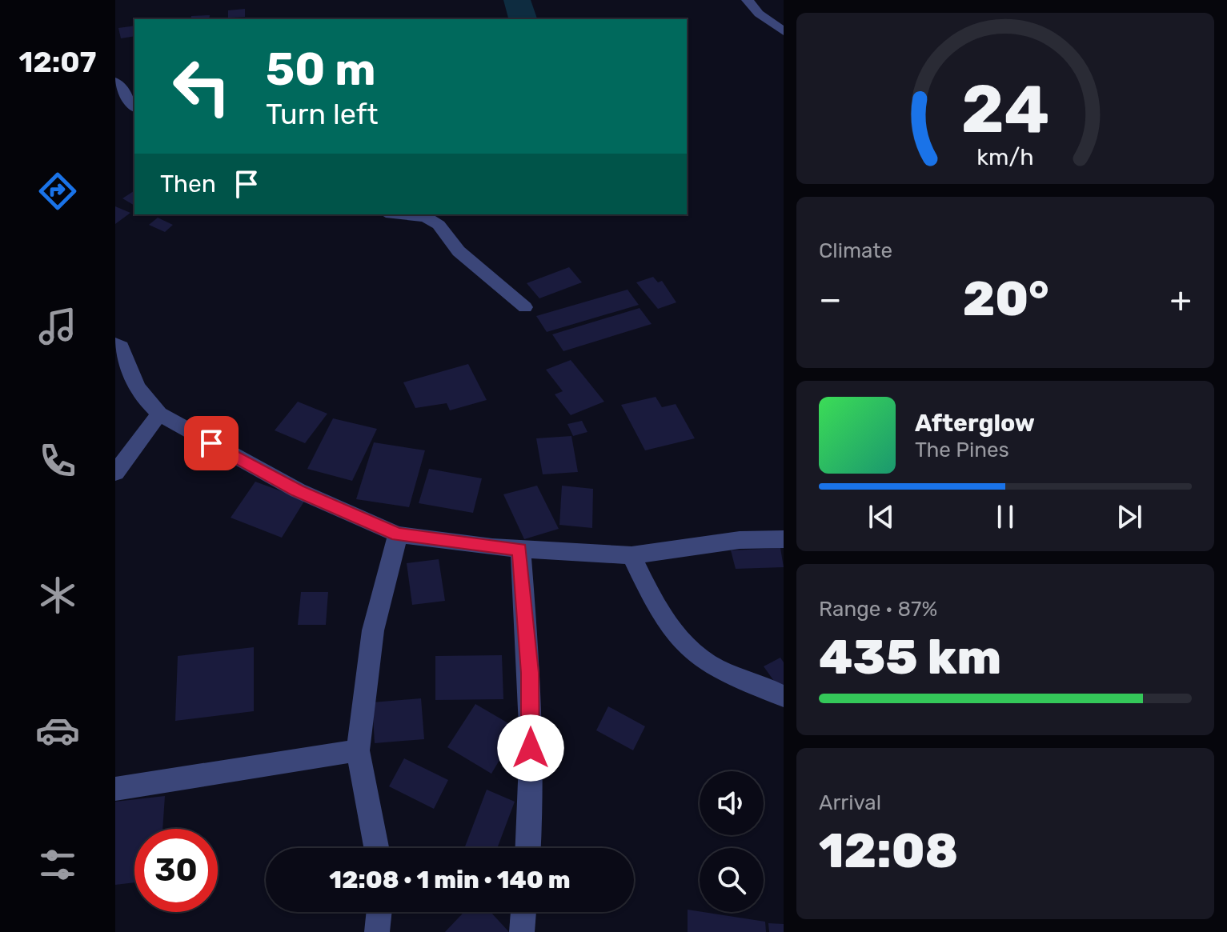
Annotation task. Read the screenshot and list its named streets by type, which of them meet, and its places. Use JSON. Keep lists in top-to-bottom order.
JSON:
{
  "page": {
    "tabs": "12:07",
    "turn": ["50 m", "Turn left"],
    "then": "Then",
    "tile": [
      "Climate",
      ["Range · 87%", "435 km"],
      ["Arrival", "12:08"]
    ],
    "heat": ["−", "20°", "+"],
    "song": ["Afterglow", "The Pines"],
    "limit": "30",
    "trip": "12:08 · 1 min · 140 m",
    "gauge": ["24", "km/h"]
  }
}
